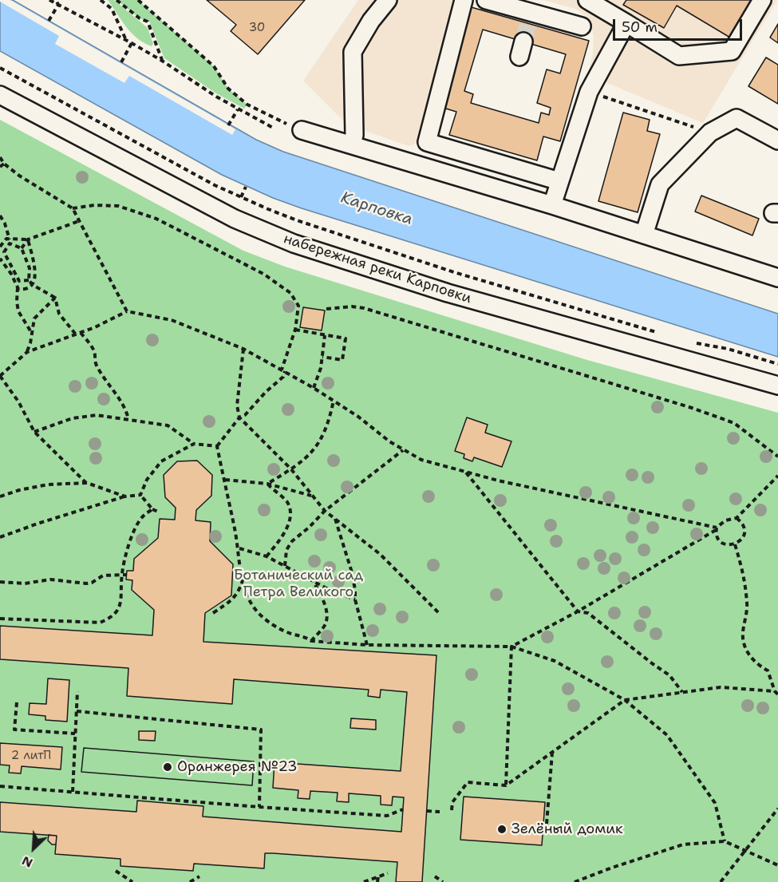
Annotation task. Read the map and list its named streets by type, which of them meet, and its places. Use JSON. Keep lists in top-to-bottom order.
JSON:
{
  "streets": {
    "street": ["набережная реки Карповки"]
  },
  "water": ["Карповка"],
  "parks": ["Ботанический сад Петра Великого"],
  "places": ["Оранжерея №23", "Зелёный домик"],
  "house_numbers": ["30", "2 литП"],
  "scale_bar": "50 m",
  "north": "bottom left"
}
